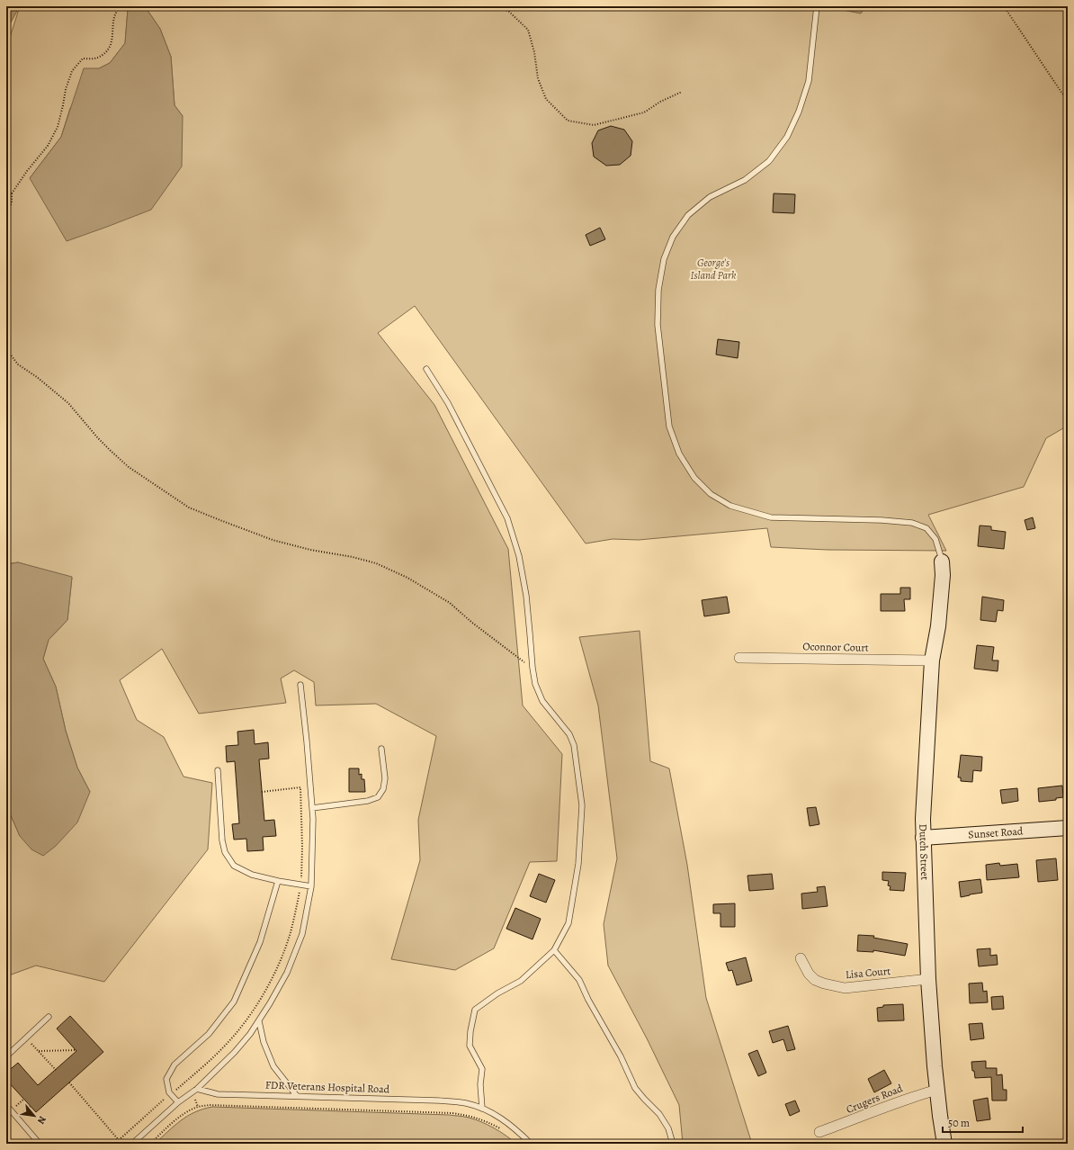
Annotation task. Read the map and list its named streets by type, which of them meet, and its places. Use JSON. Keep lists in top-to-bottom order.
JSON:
{
  "streets": {
    "street": [
      "Oconnor Court",
      "Sunset Road",
      "Dutch Street",
      "Lisa Court",
      "Crugers Road"
    ],
    "lane": ["FDR Veterans Hospital Road"]
  },
  "crossings": [
    ["Oconnor Court", "Dutch Street"],
    ["Sunset Road", "Dutch Street"],
    ["Dutch Street", "Lisa Court"],
    ["Dutch Street", "Crugers Road"]
  ],
  "parks": ["George's Island Park"],
  "scale_bar": "50 m",
  "north": "bottom right"
}
